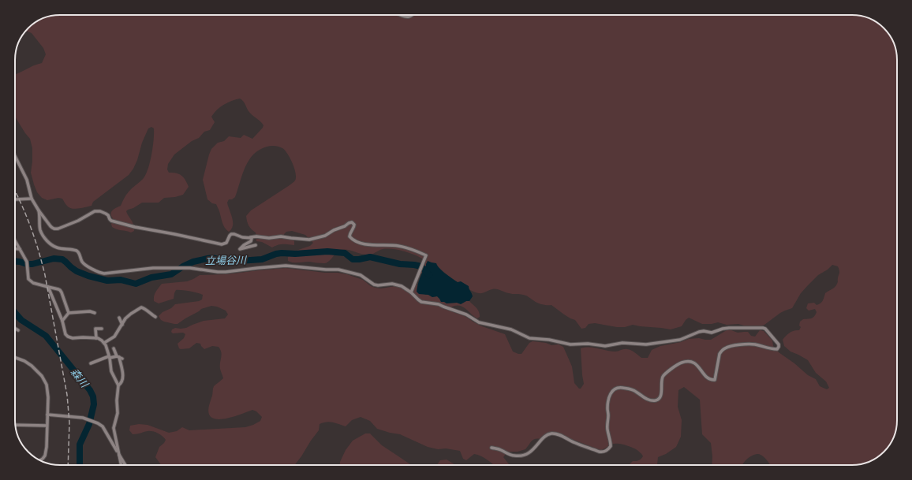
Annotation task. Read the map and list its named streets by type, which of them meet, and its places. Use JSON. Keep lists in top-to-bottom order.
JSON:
{
  "water": ["立場谷川", "森川"]
}
